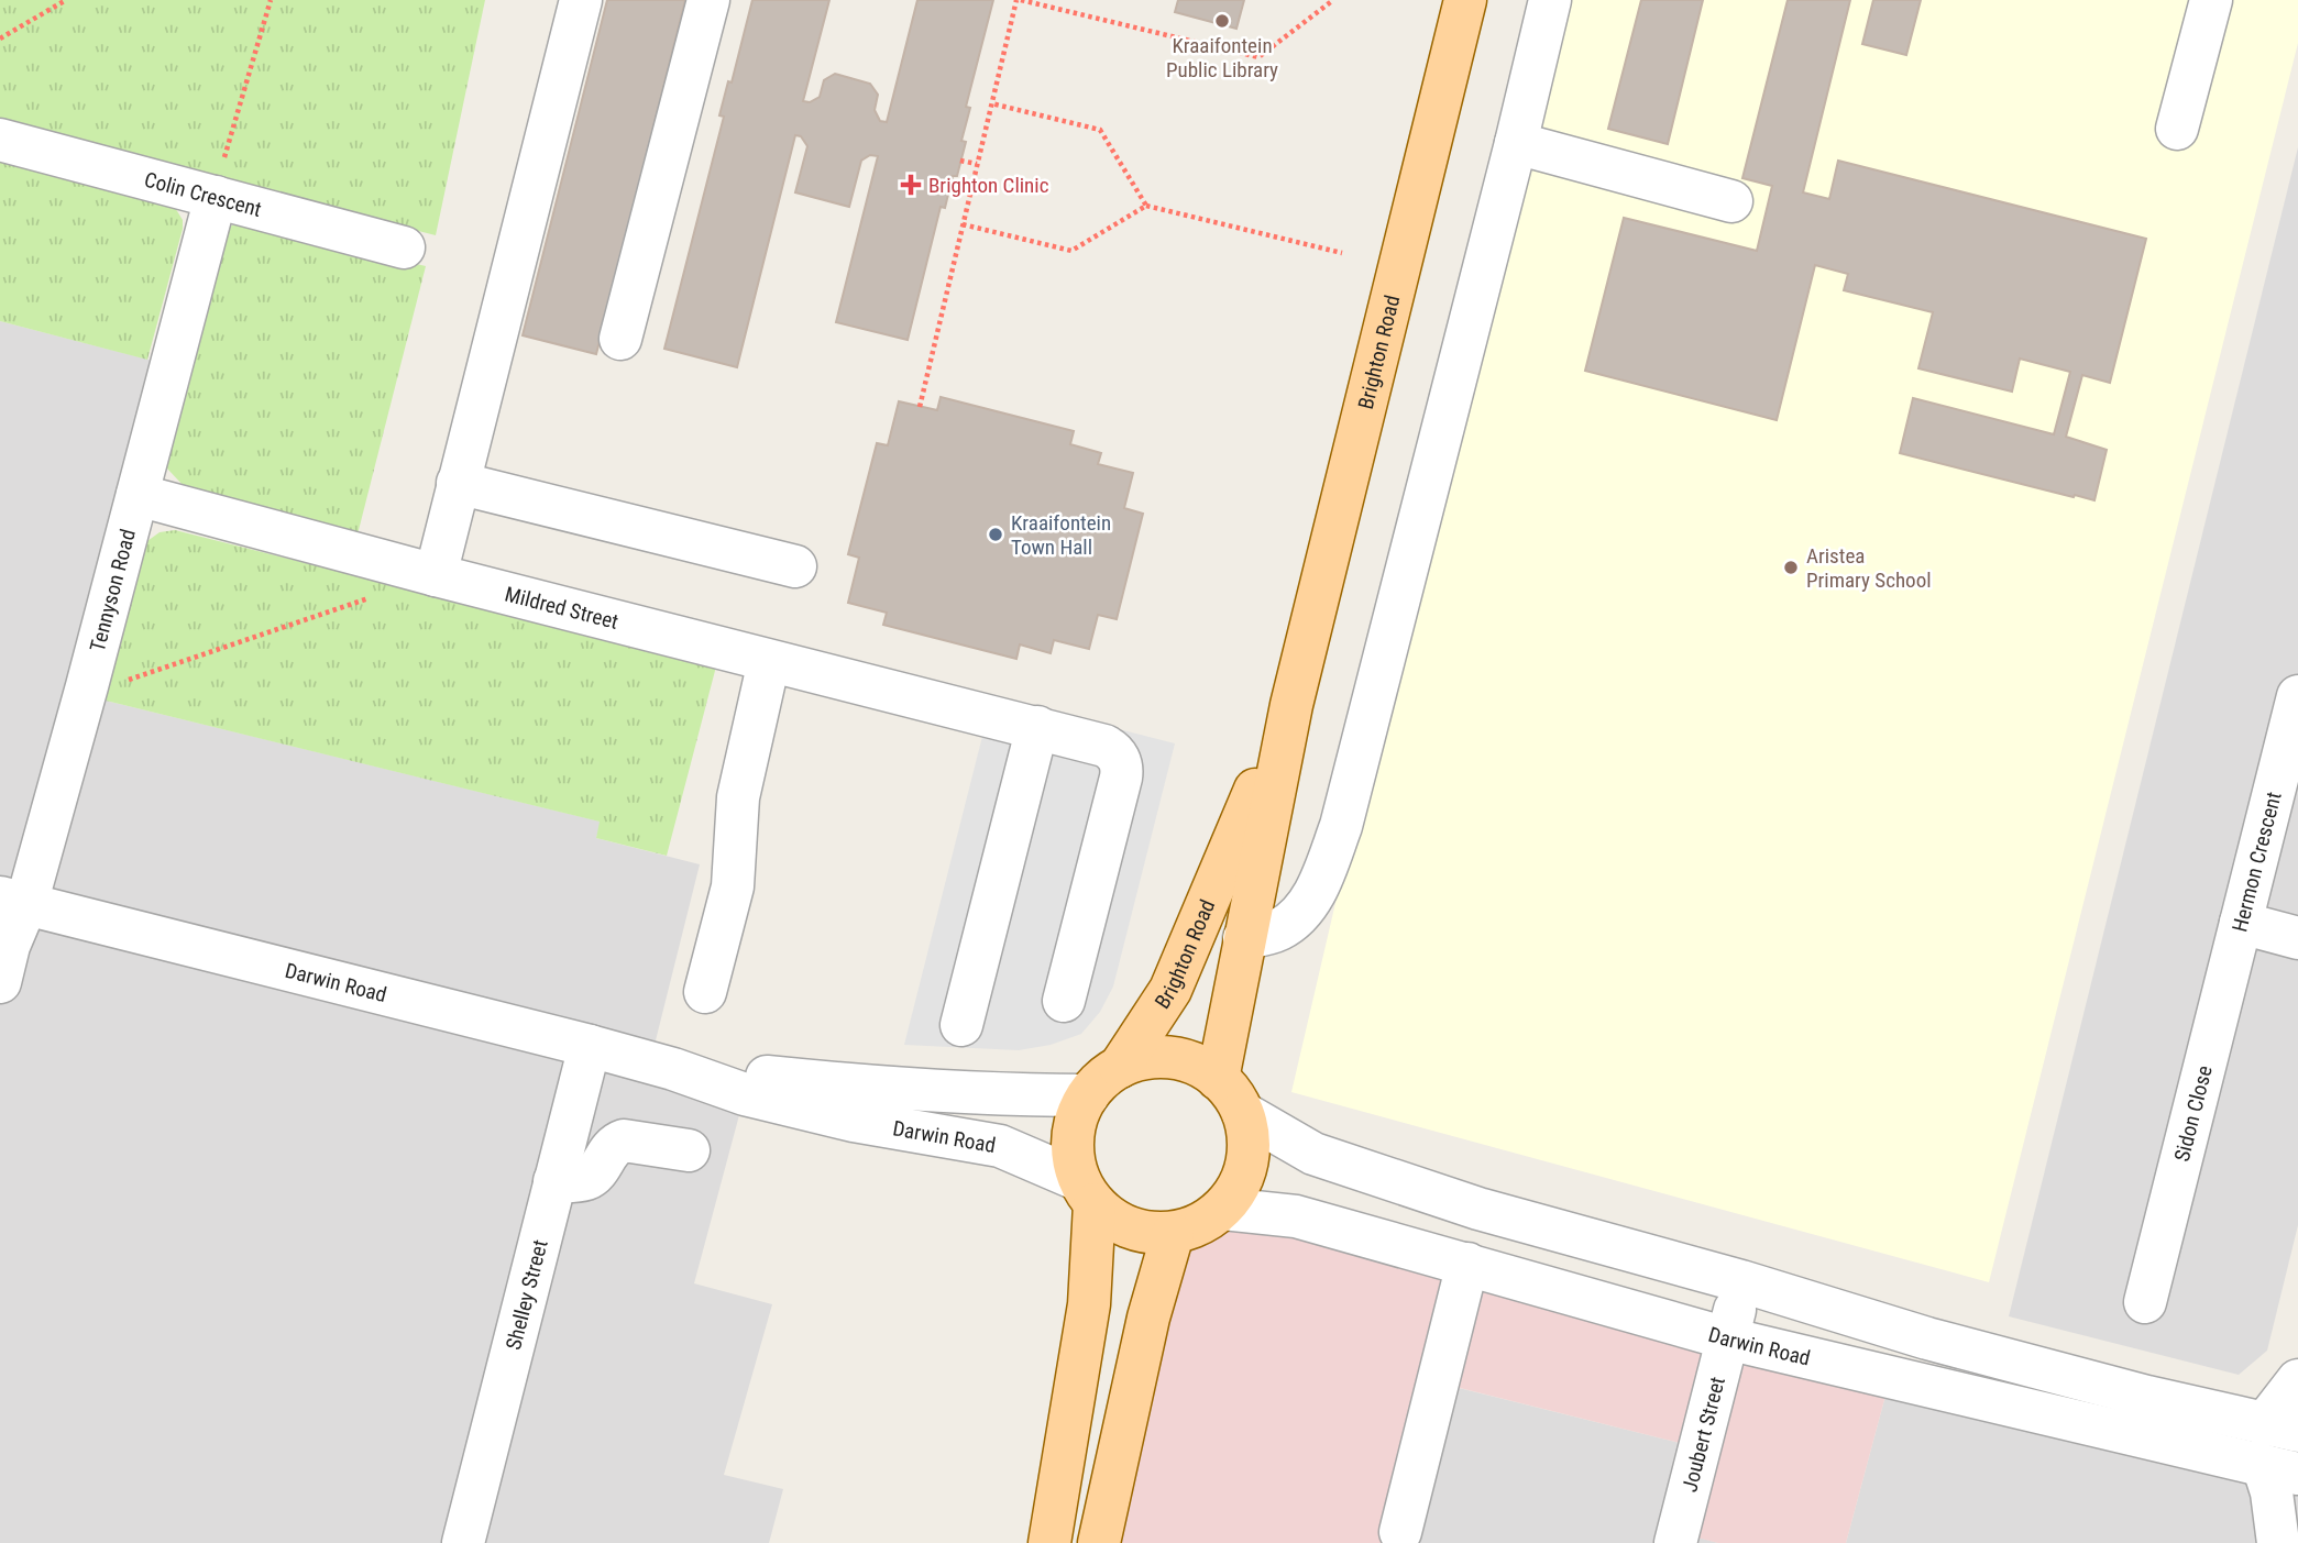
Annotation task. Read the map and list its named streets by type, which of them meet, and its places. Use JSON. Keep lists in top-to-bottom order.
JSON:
{
  "streets": {
    "main road": ["Brighton Road"],
    "street": [
      "Colin Crescent",
      "Tennyson Road",
      "Mildred Street",
      "Hermon Crescent",
      "Darwin Road",
      "Sidon Close",
      "Shelley Street",
      "Joubert Street"
    ]
  },
  "crossings": [
    ["Colin Crescent", "Tennyson Road"],
    ["Brighton Road", "Darwin Road"],
    ["Tennyson Road", "Mildred Street"],
    ["Tennyson Road", "Darwin Road"],
    ["Hermon Crescent", "Sidon Close"],
    ["Darwin Road", "Shelley Street"],
    ["Darwin Road", "Joubert Street"]
  ],
  "places": {
    "other": ["Kraaifontein Public Library", "Kraaifontein Town Hall", "Aristea Primary School"],
    "health": ["Brighton Clinic"]
  }
}
